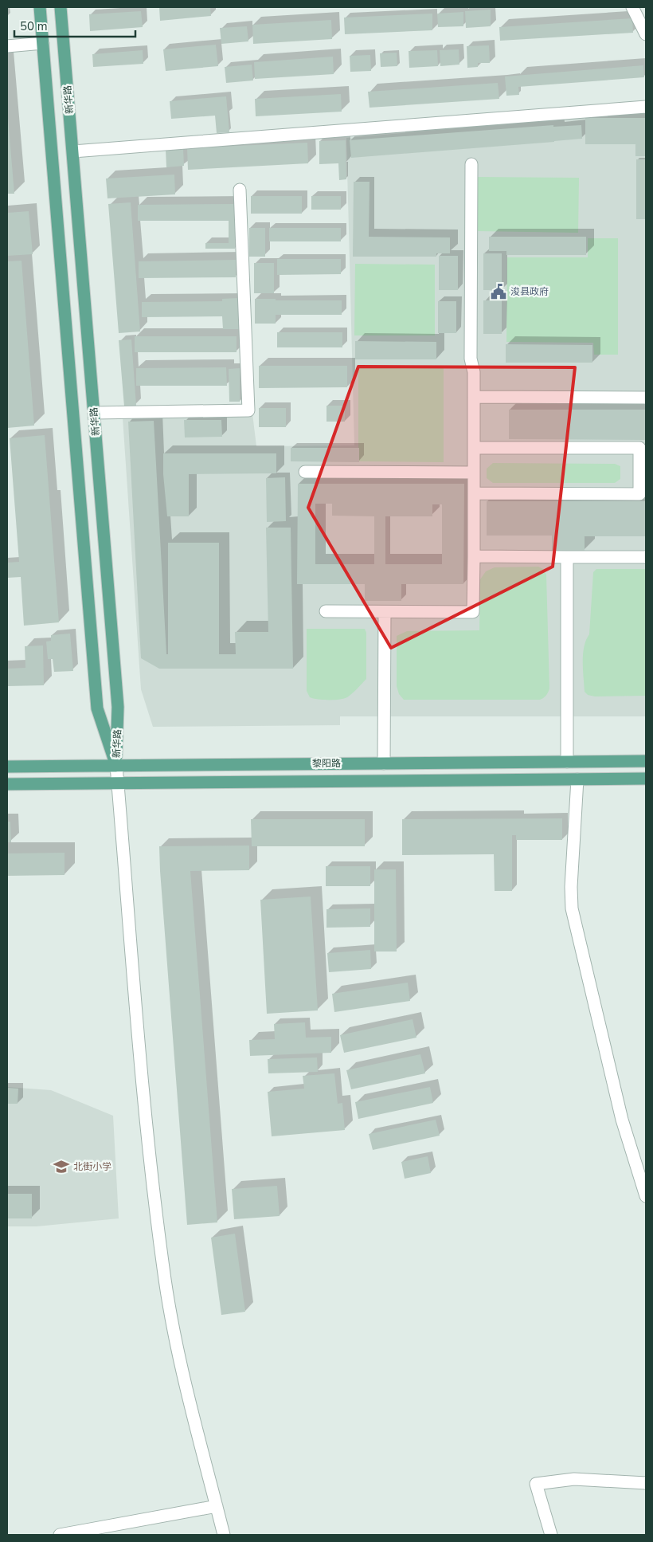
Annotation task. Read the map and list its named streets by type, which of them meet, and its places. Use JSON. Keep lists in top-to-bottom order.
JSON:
{
  "streets": {
    "main road": ["新华路", "黎阳路"]
  },
  "crossings": [
    ["新华路", "黎阳路"]
  ],
  "places": {
    "public building": ["浚县政府"],
    "school or university": ["北街小学"]
  },
  "scale_bar": "50 m"
}
